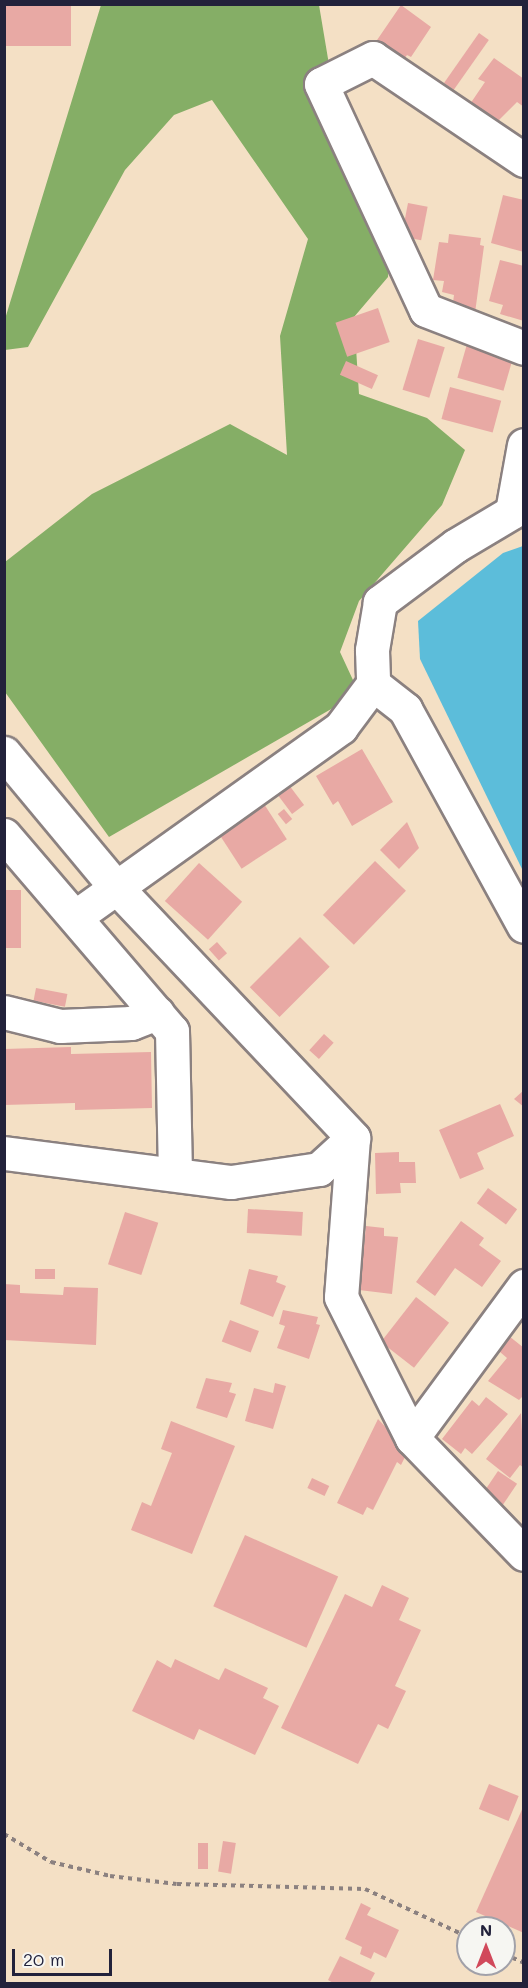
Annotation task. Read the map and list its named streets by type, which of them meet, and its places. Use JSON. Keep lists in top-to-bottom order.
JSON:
{
  "scale_bar": "20 m",
  "north": "top"
}
